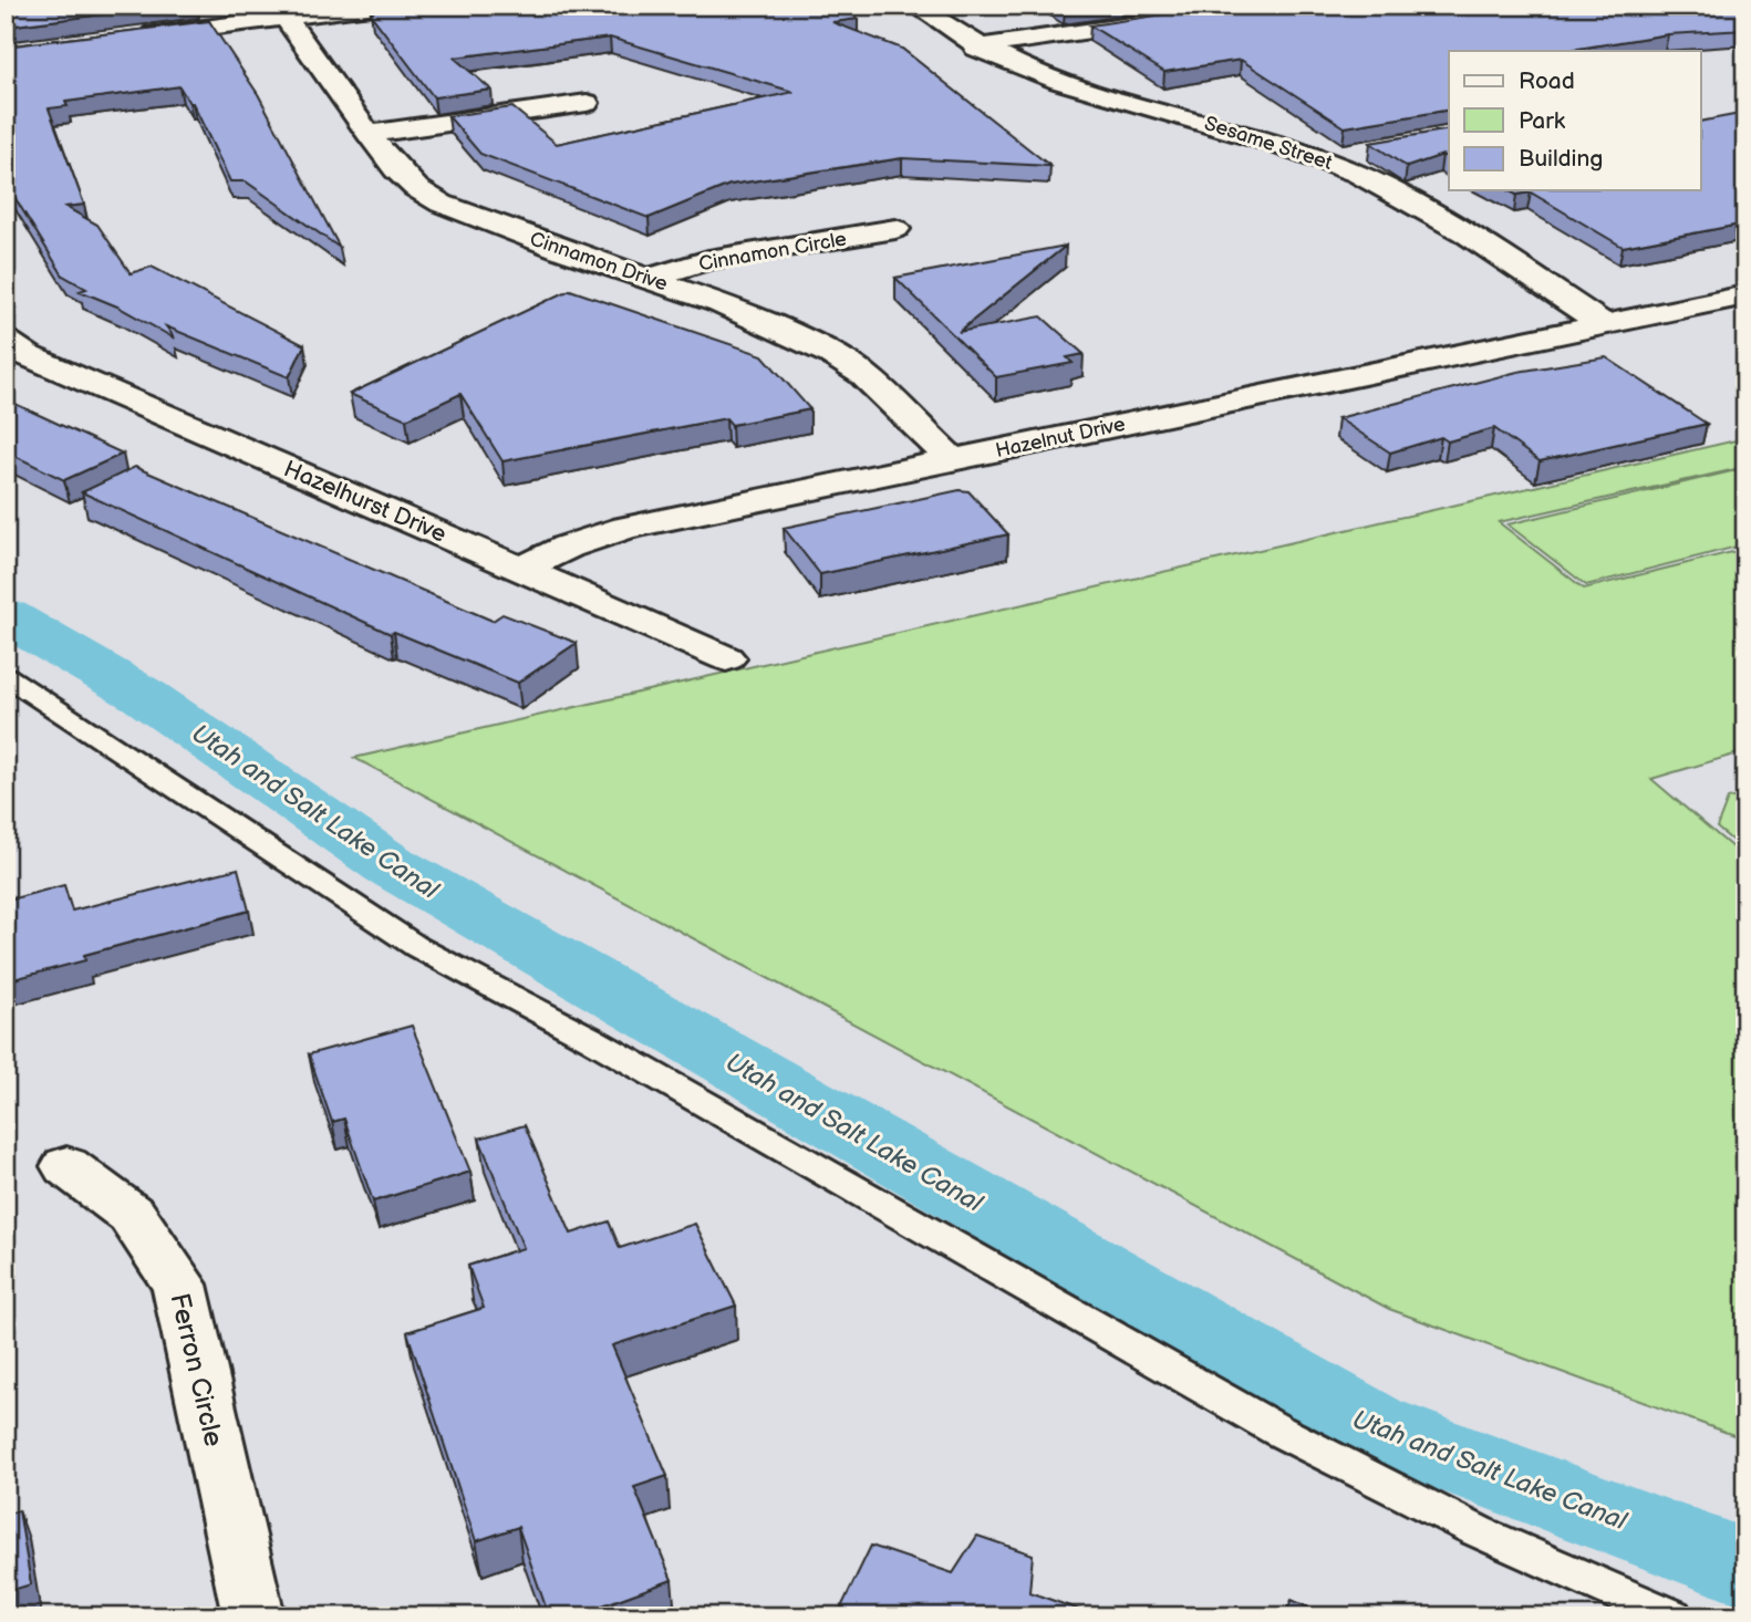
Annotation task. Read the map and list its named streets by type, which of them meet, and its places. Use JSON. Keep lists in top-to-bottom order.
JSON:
{
  "streets": {
    "street": [
      "Sesame Street",
      "Cinnamon Circle",
      "Cinnamon Drive",
      "Hazelnut Drive",
      "Hazelhurst Drive",
      "Ferron Circle"
    ]
  },
  "crossings": [
    ["Sesame Street", "Hazelnut Drive"],
    ["Cinnamon Circle", "Cinnamon Drive"],
    ["Cinnamon Drive", "Hazelnut Drive"],
    ["Hazelnut Drive", "Hazelhurst Drive"]
  ],
  "water": ["Utah and Salt Lake Canal"],
  "legend": ["Road", "Park", "Building"]
}
